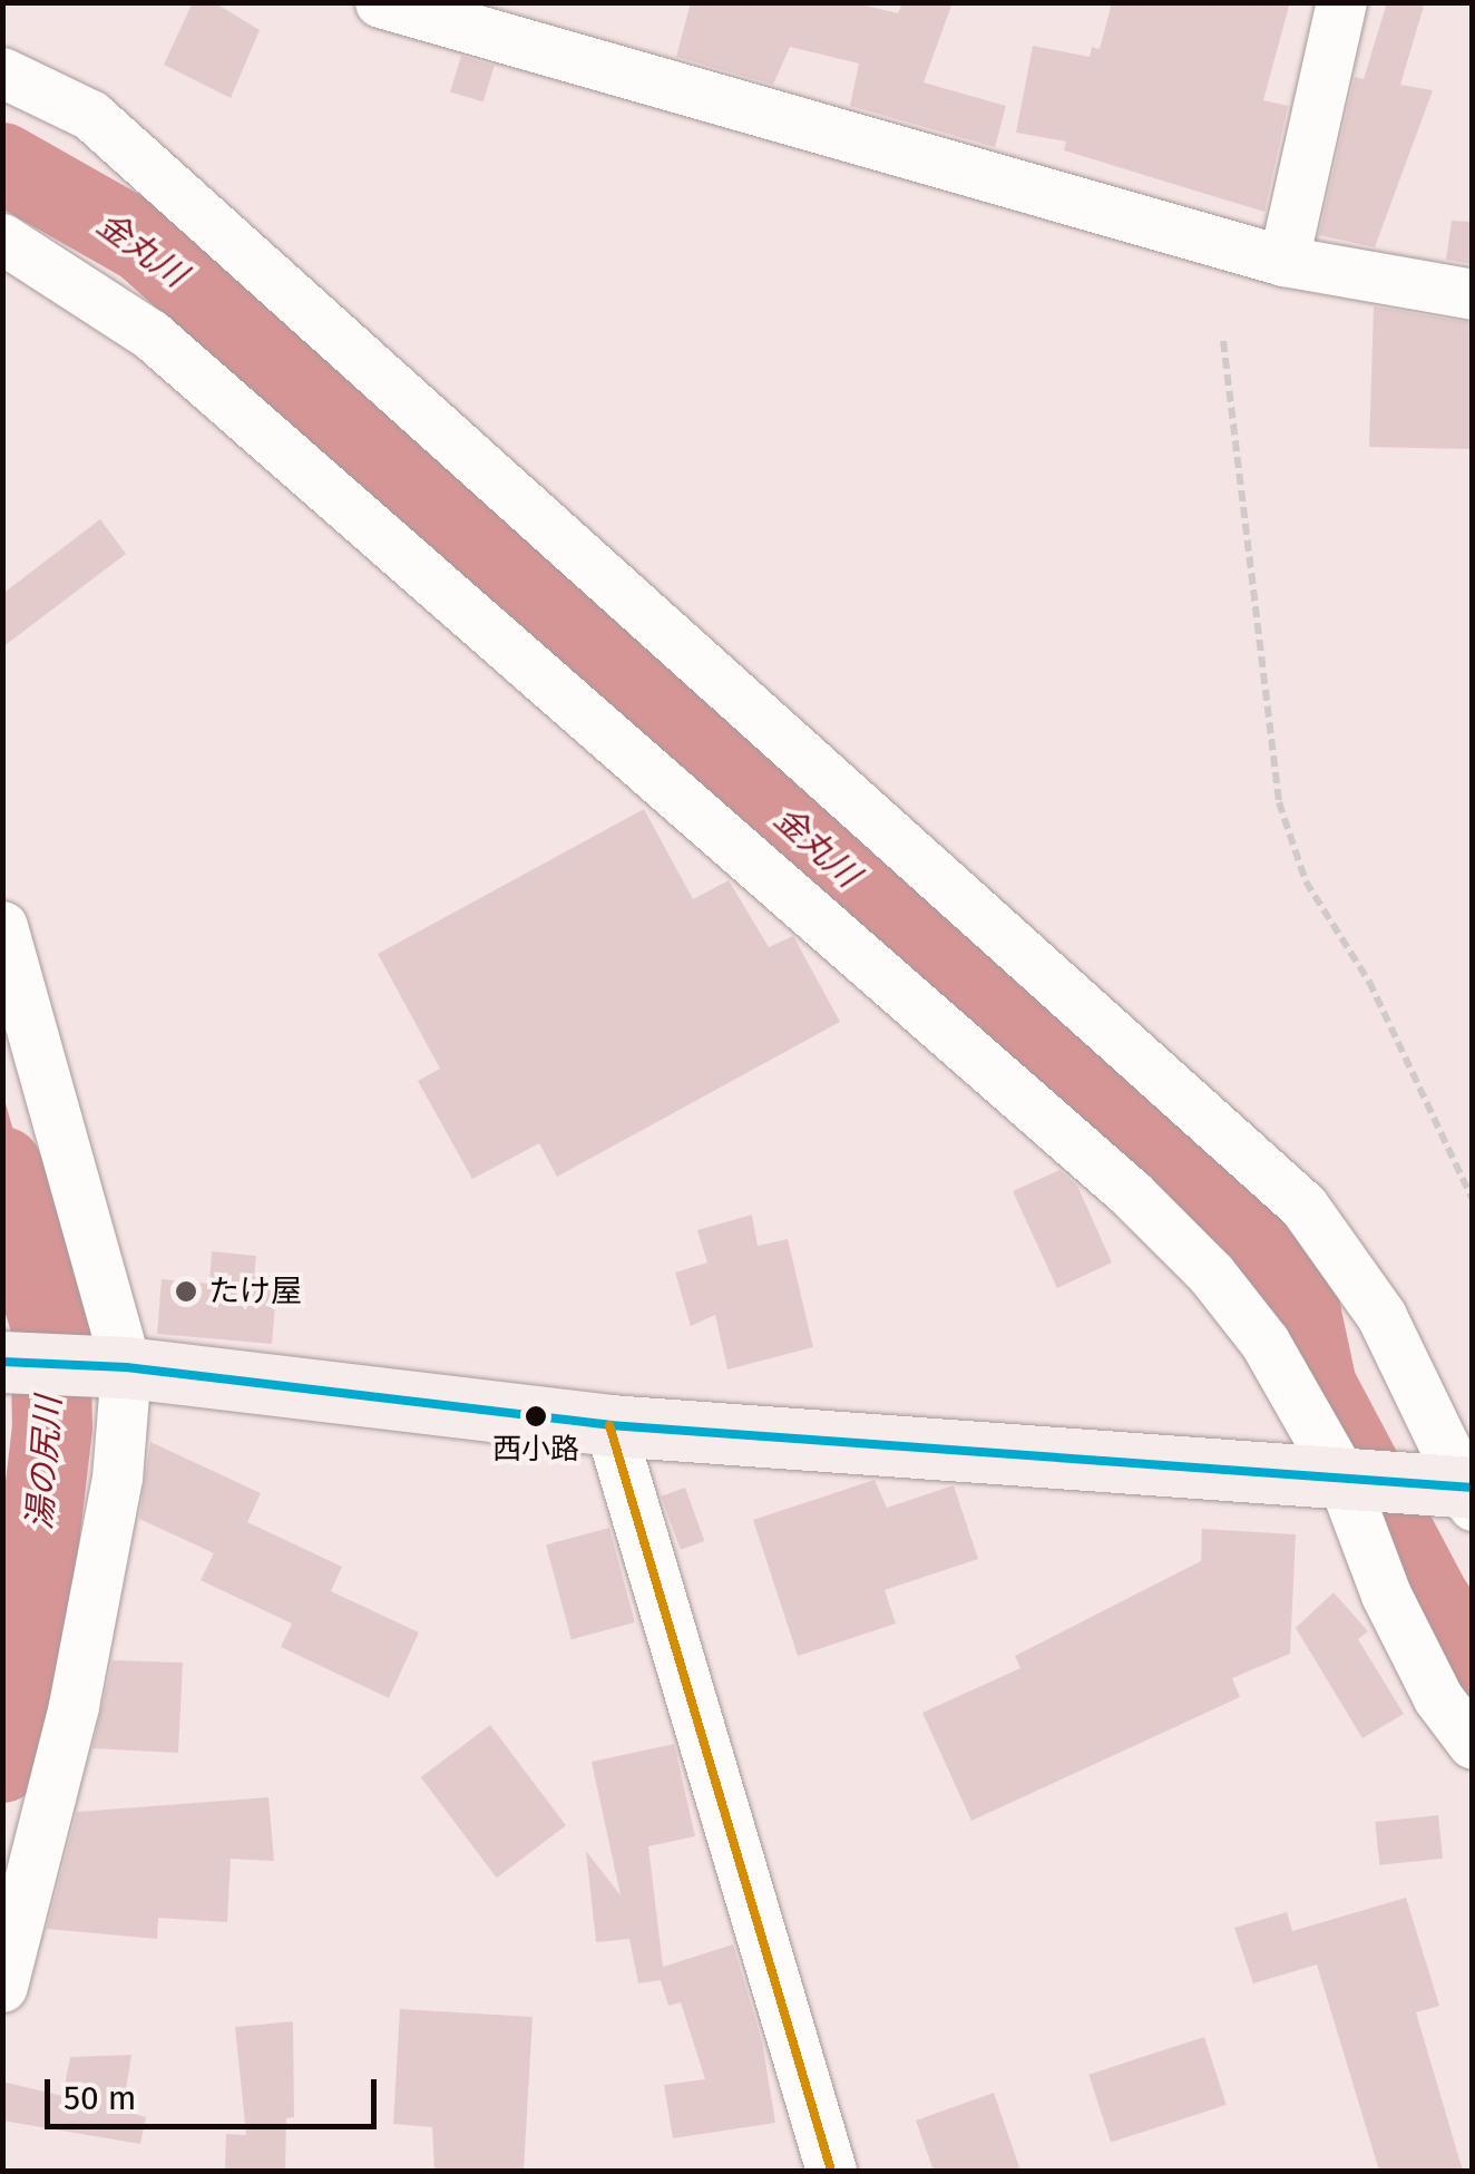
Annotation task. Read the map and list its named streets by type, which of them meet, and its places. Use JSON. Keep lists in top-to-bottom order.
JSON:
{
  "water": ["金丸川", "湯の尻川"],
  "places": ["たけ屋", "西小路"],
  "scale_bar": "50 m"
}
